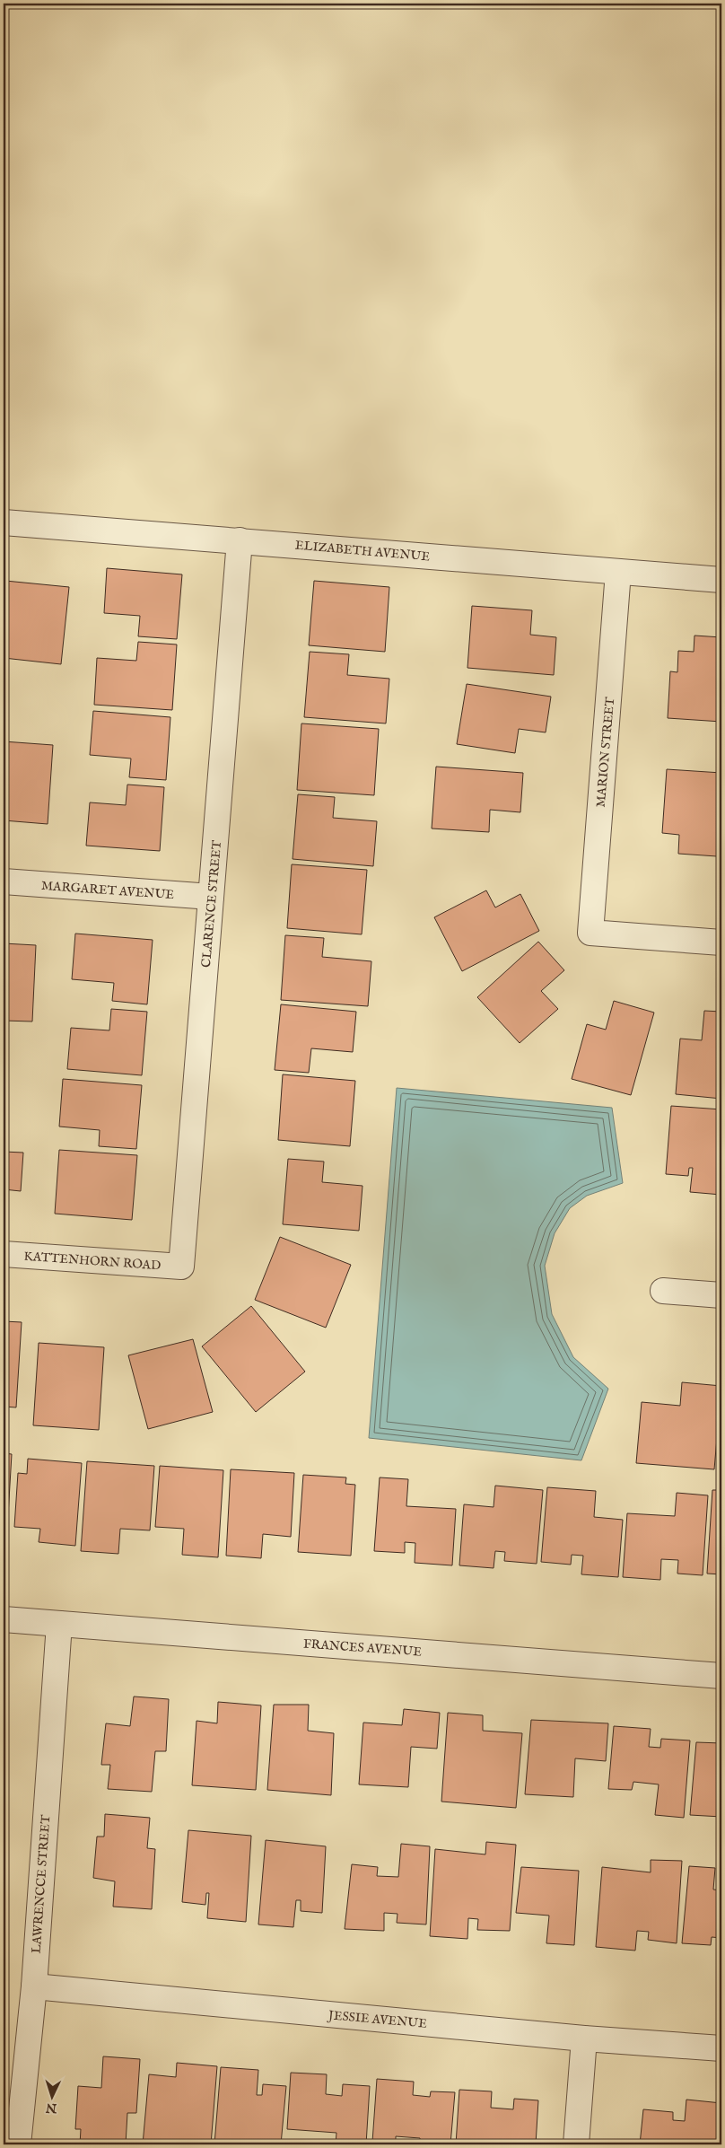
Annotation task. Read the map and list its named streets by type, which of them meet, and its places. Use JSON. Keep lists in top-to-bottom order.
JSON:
{
  "streets": {
    "street": [
      "ELIZABETH AVENUE",
      "MARION STREET",
      "MARGARET AVENUE",
      "CLARENCE STREET",
      "KATTENHORN ROAD",
      "FRANCES AVENUE",
      "LAWRENCCE STREET",
      "JESSIE AVENUE"
    ]
  },
  "crossings": [
    ["ELIZABETH AVENUE", "MARION STREET"],
    ["ELIZABETH AVENUE", "CLARENCE STREET"],
    ["MARGARET AVENUE", "CLARENCE STREET"],
    ["CLARENCE STREET", "KATTENHORN ROAD"],
    ["FRANCES AVENUE", "LAWRENCCE STREET"],
    ["LAWRENCCE STREET", "JESSIE AVENUE"]
  ],
  "north": "bottom"
}
